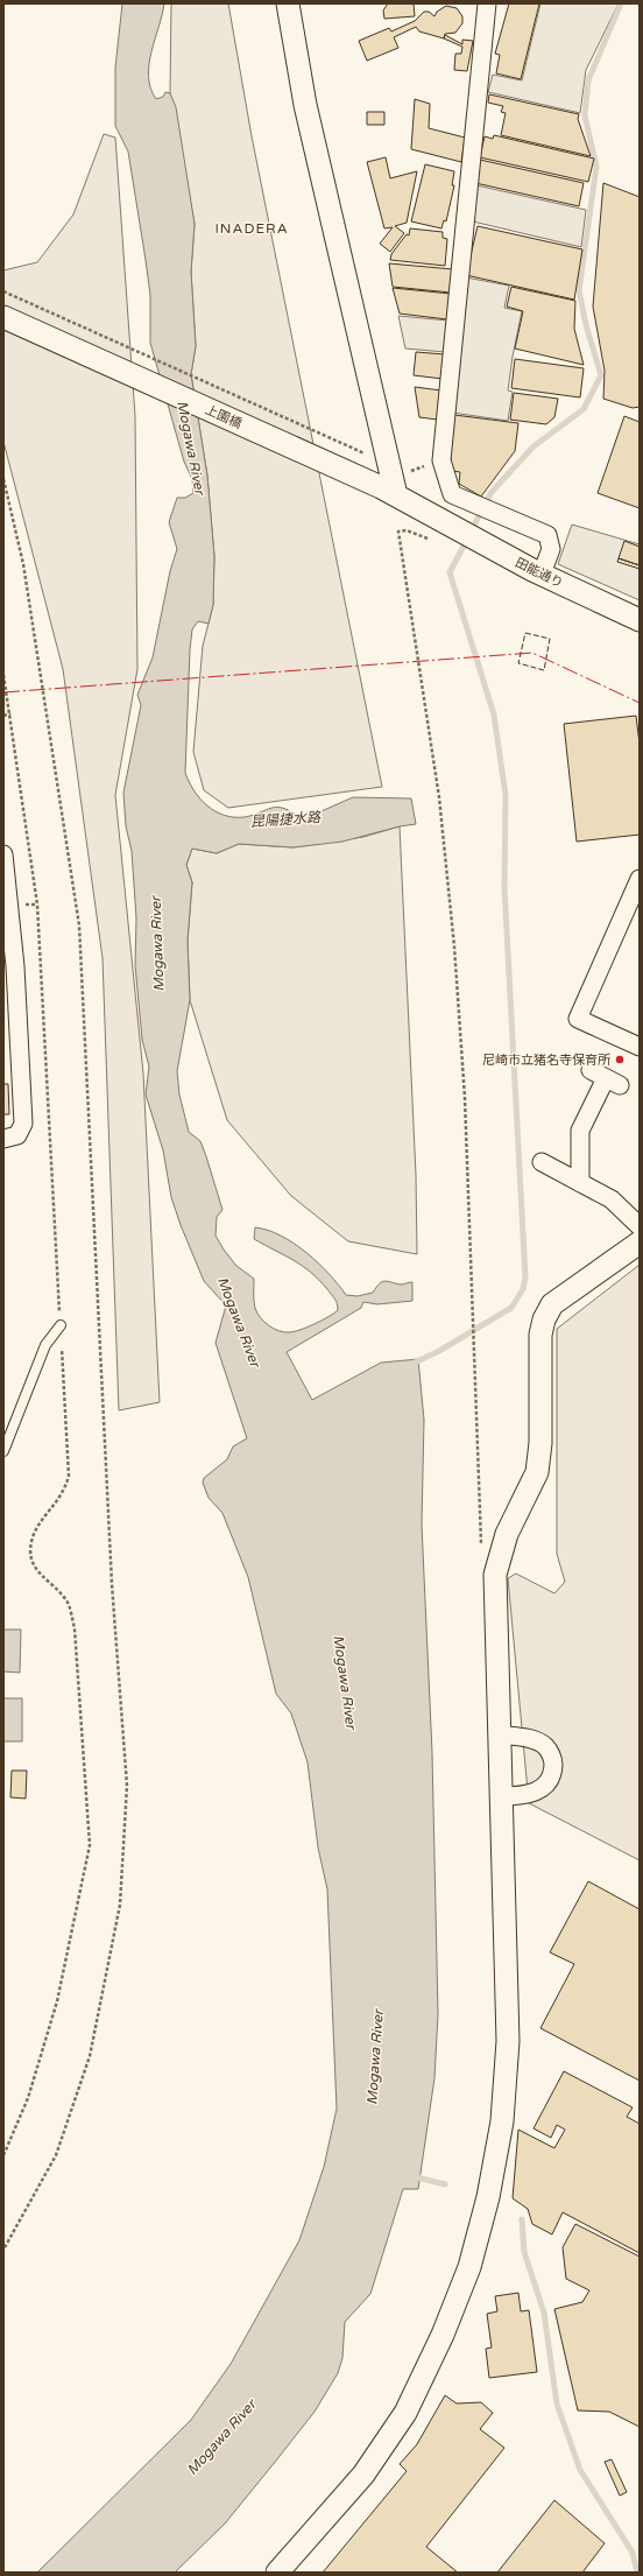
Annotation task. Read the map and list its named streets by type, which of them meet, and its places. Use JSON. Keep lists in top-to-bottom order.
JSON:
{
  "streets": {
    "street": ["上園橋", "田能通り"]
  },
  "crossings": [
    ["上園橋", "田能通り"]
  ],
  "districts": ["INADERA"],
  "water": ["Mogawa River", "昆陽捷水路"],
  "places": ["尼崎市立猪名寺保育所"]
}
